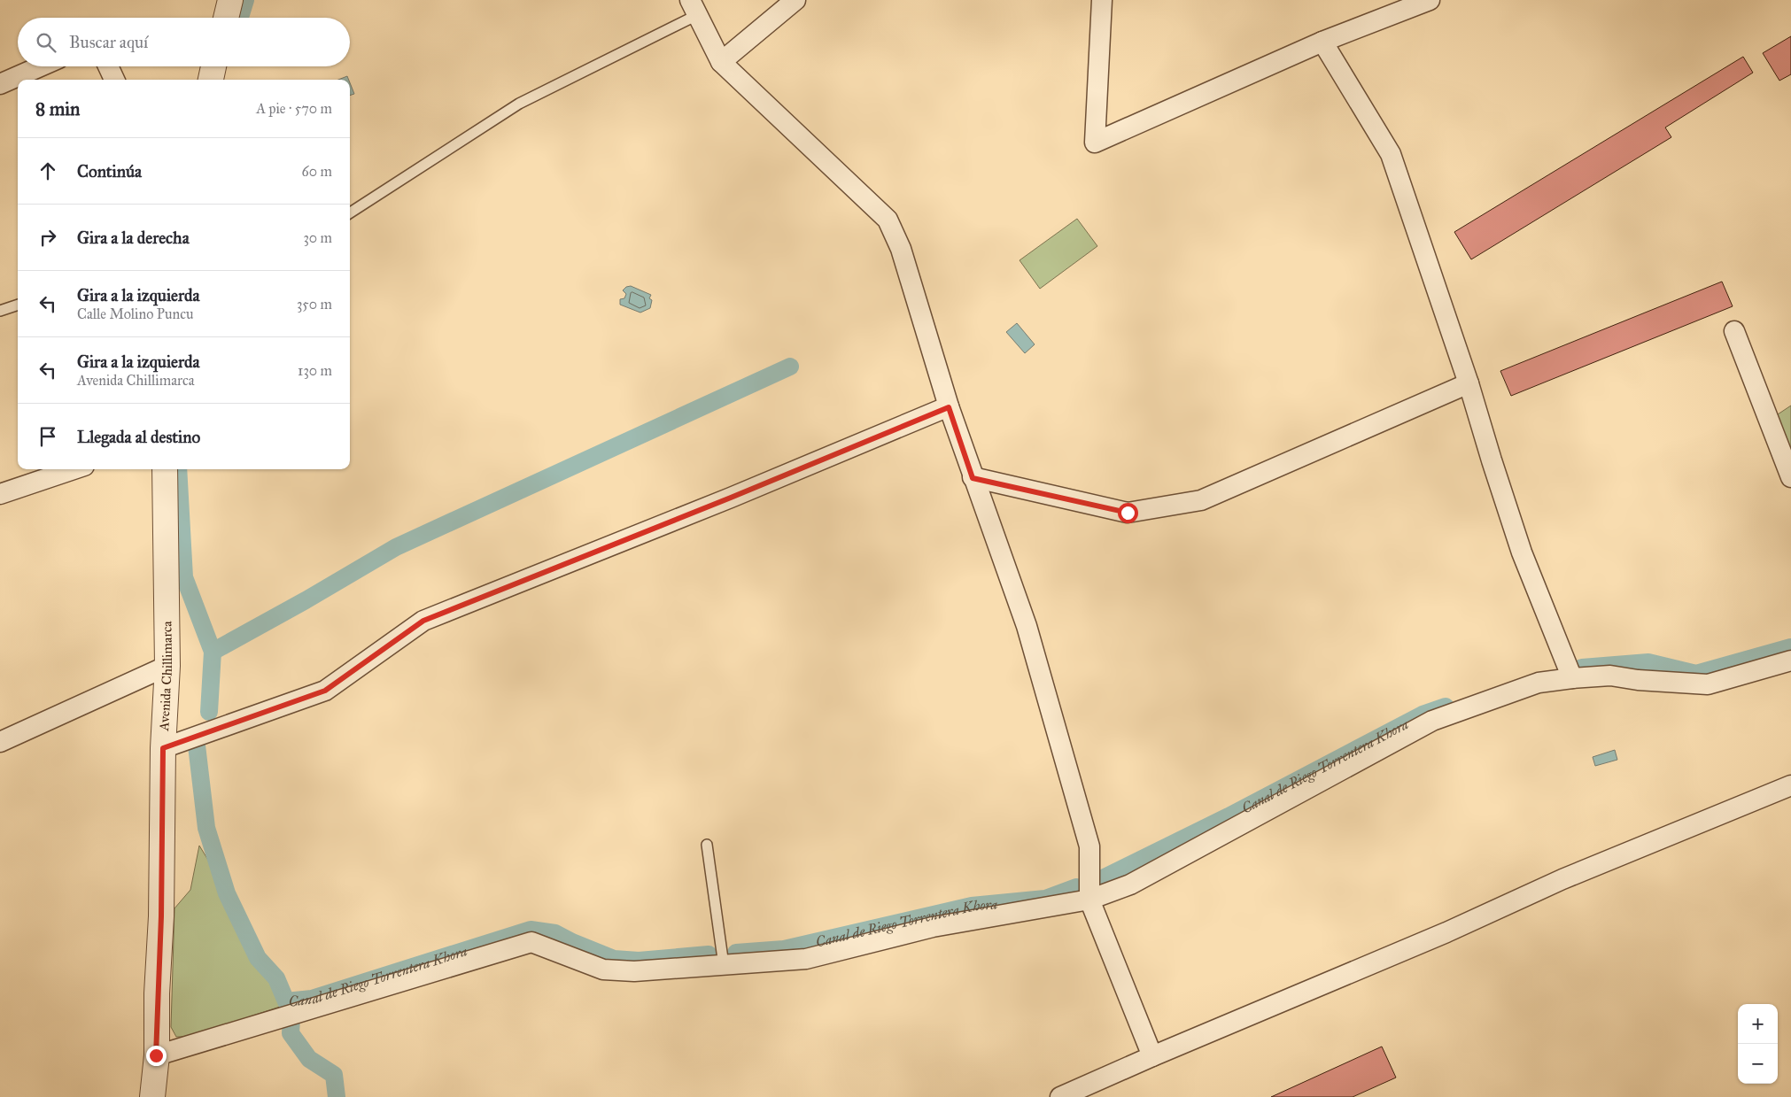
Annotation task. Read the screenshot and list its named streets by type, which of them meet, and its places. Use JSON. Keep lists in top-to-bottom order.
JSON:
{
  "streets": {
    "street": ["Avenida Chillimarca"]
  },
  "water": ["Canal de Riego Torrentera Khora"],
  "page": {
    "search": "Buscar aquí",
    "heading": ["8 min", "A pie · 570 m"],
    "list": [
      ["Continúa", "60 m"],
      ["Gira a la derecha", "30 m"],
      ["Gira a la izquierda", "Calle Molino Puncu", "350 m"],
      ["Gira a la izquierda", "Avenida Chillimarca", "130 m"],
      "Llegada al destino"
    ],
    "map_buttons": ["+", "−"]
  }
}
